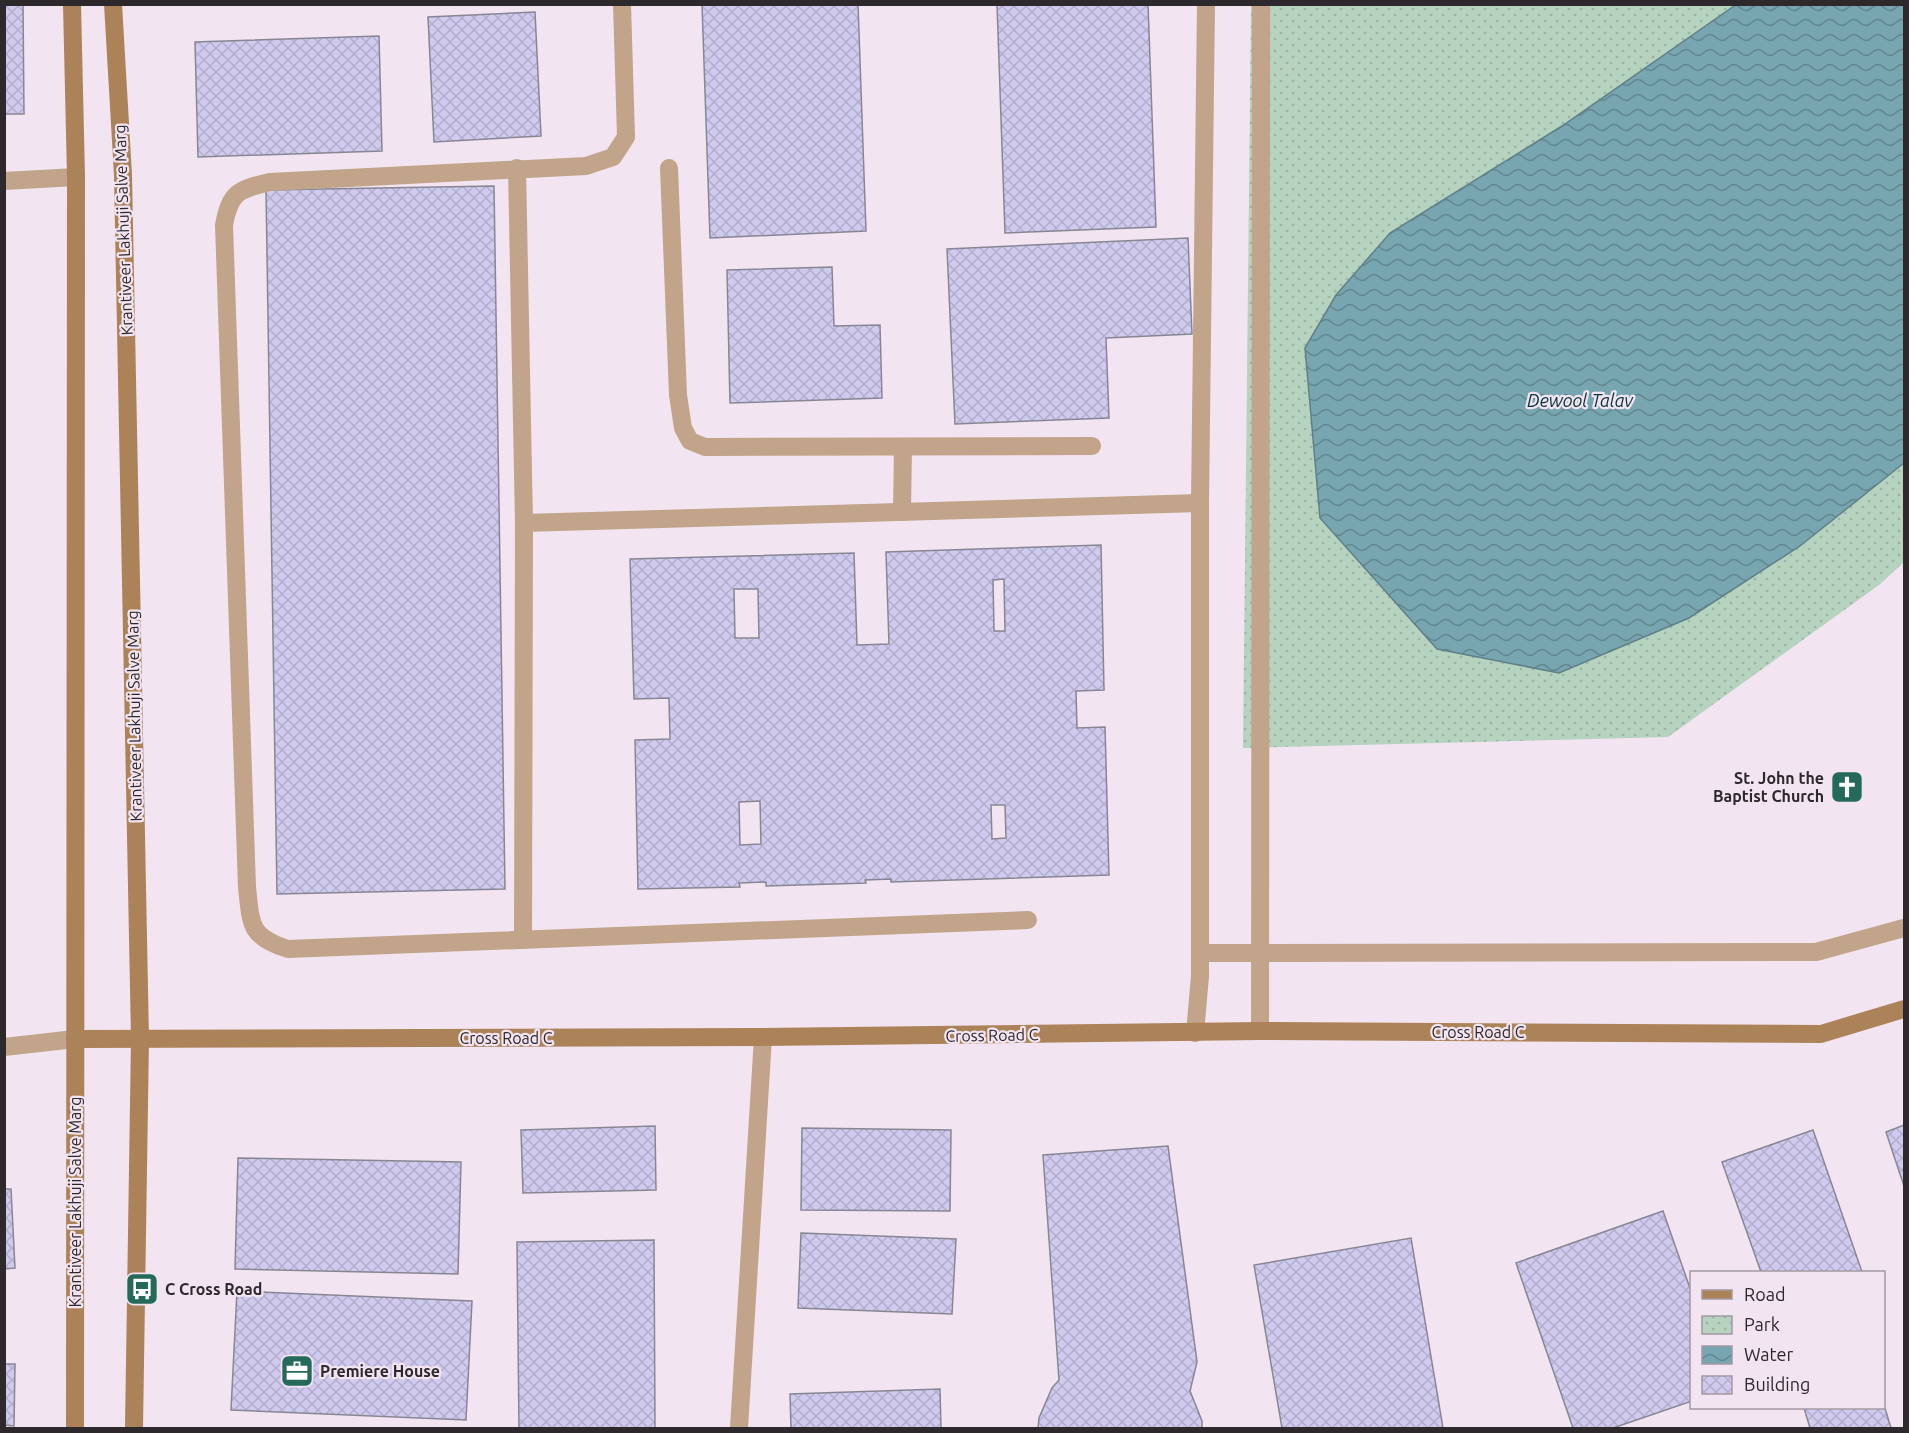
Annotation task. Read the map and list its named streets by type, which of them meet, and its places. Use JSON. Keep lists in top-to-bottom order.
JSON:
{
  "streets": {
    "main road": ["Krantiveer Lakhuji Salve Marg", "Cross Road C"]
  },
  "crossings": [
    ["Krantiveer Lakhuji Salve Marg", "Cross Road C"]
  ],
  "water": ["Dewool Talav"],
  "places": {
    "church": ["St. John the Baptist Church"],
    "bus stop": ["C Cross Road"],
    "office": ["Premiere House"]
  },
  "legend": [
    "Road",
    "Park",
    "Water",
    "Building"
  ]
}
